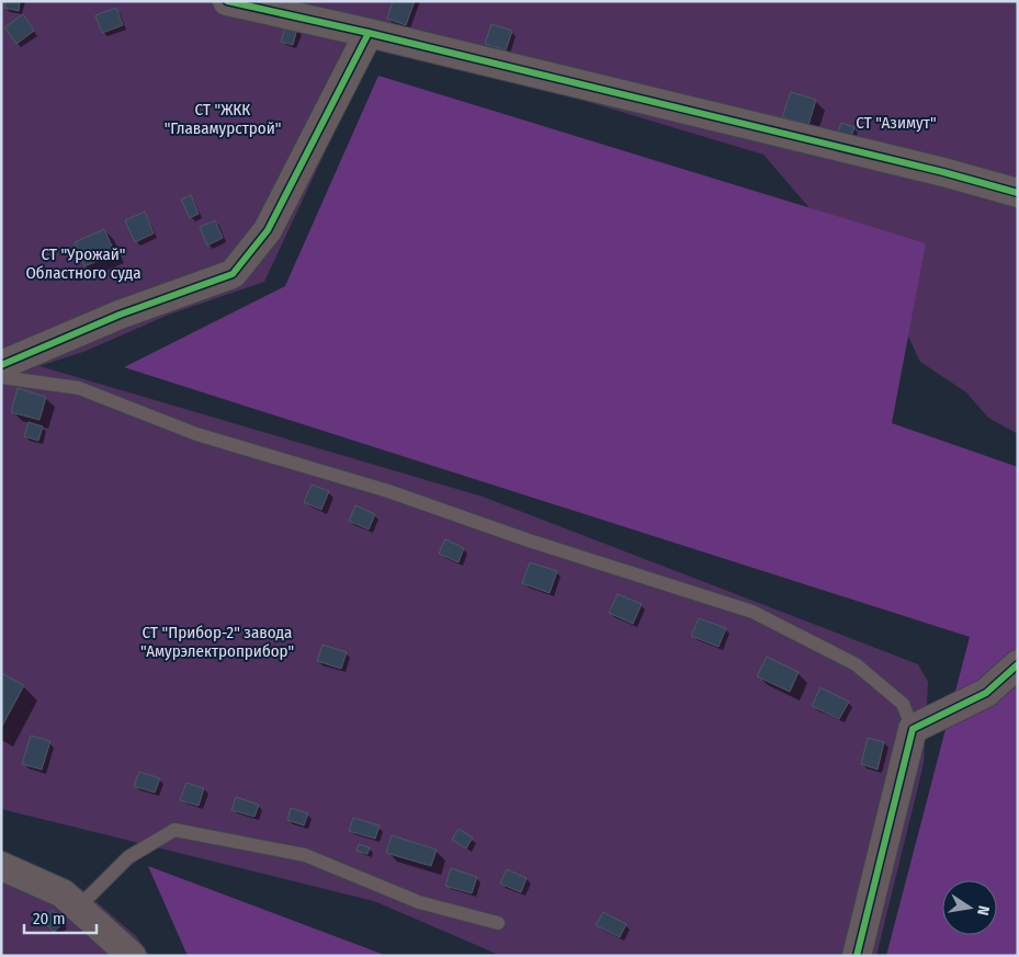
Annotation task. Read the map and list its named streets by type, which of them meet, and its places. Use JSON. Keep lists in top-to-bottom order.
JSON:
{
  "parks": [
    "СТ \"ЖКК \"Главамурстрой\"",
    "СТ \"Азимут\"",
    "СТ \"Урожай\" Областного суда",
    "СТ \"Прибор-2\" завода \"Амурэлектроприбор\""
  ],
  "scale_bar": "20 m",
  "north": "right"
}
